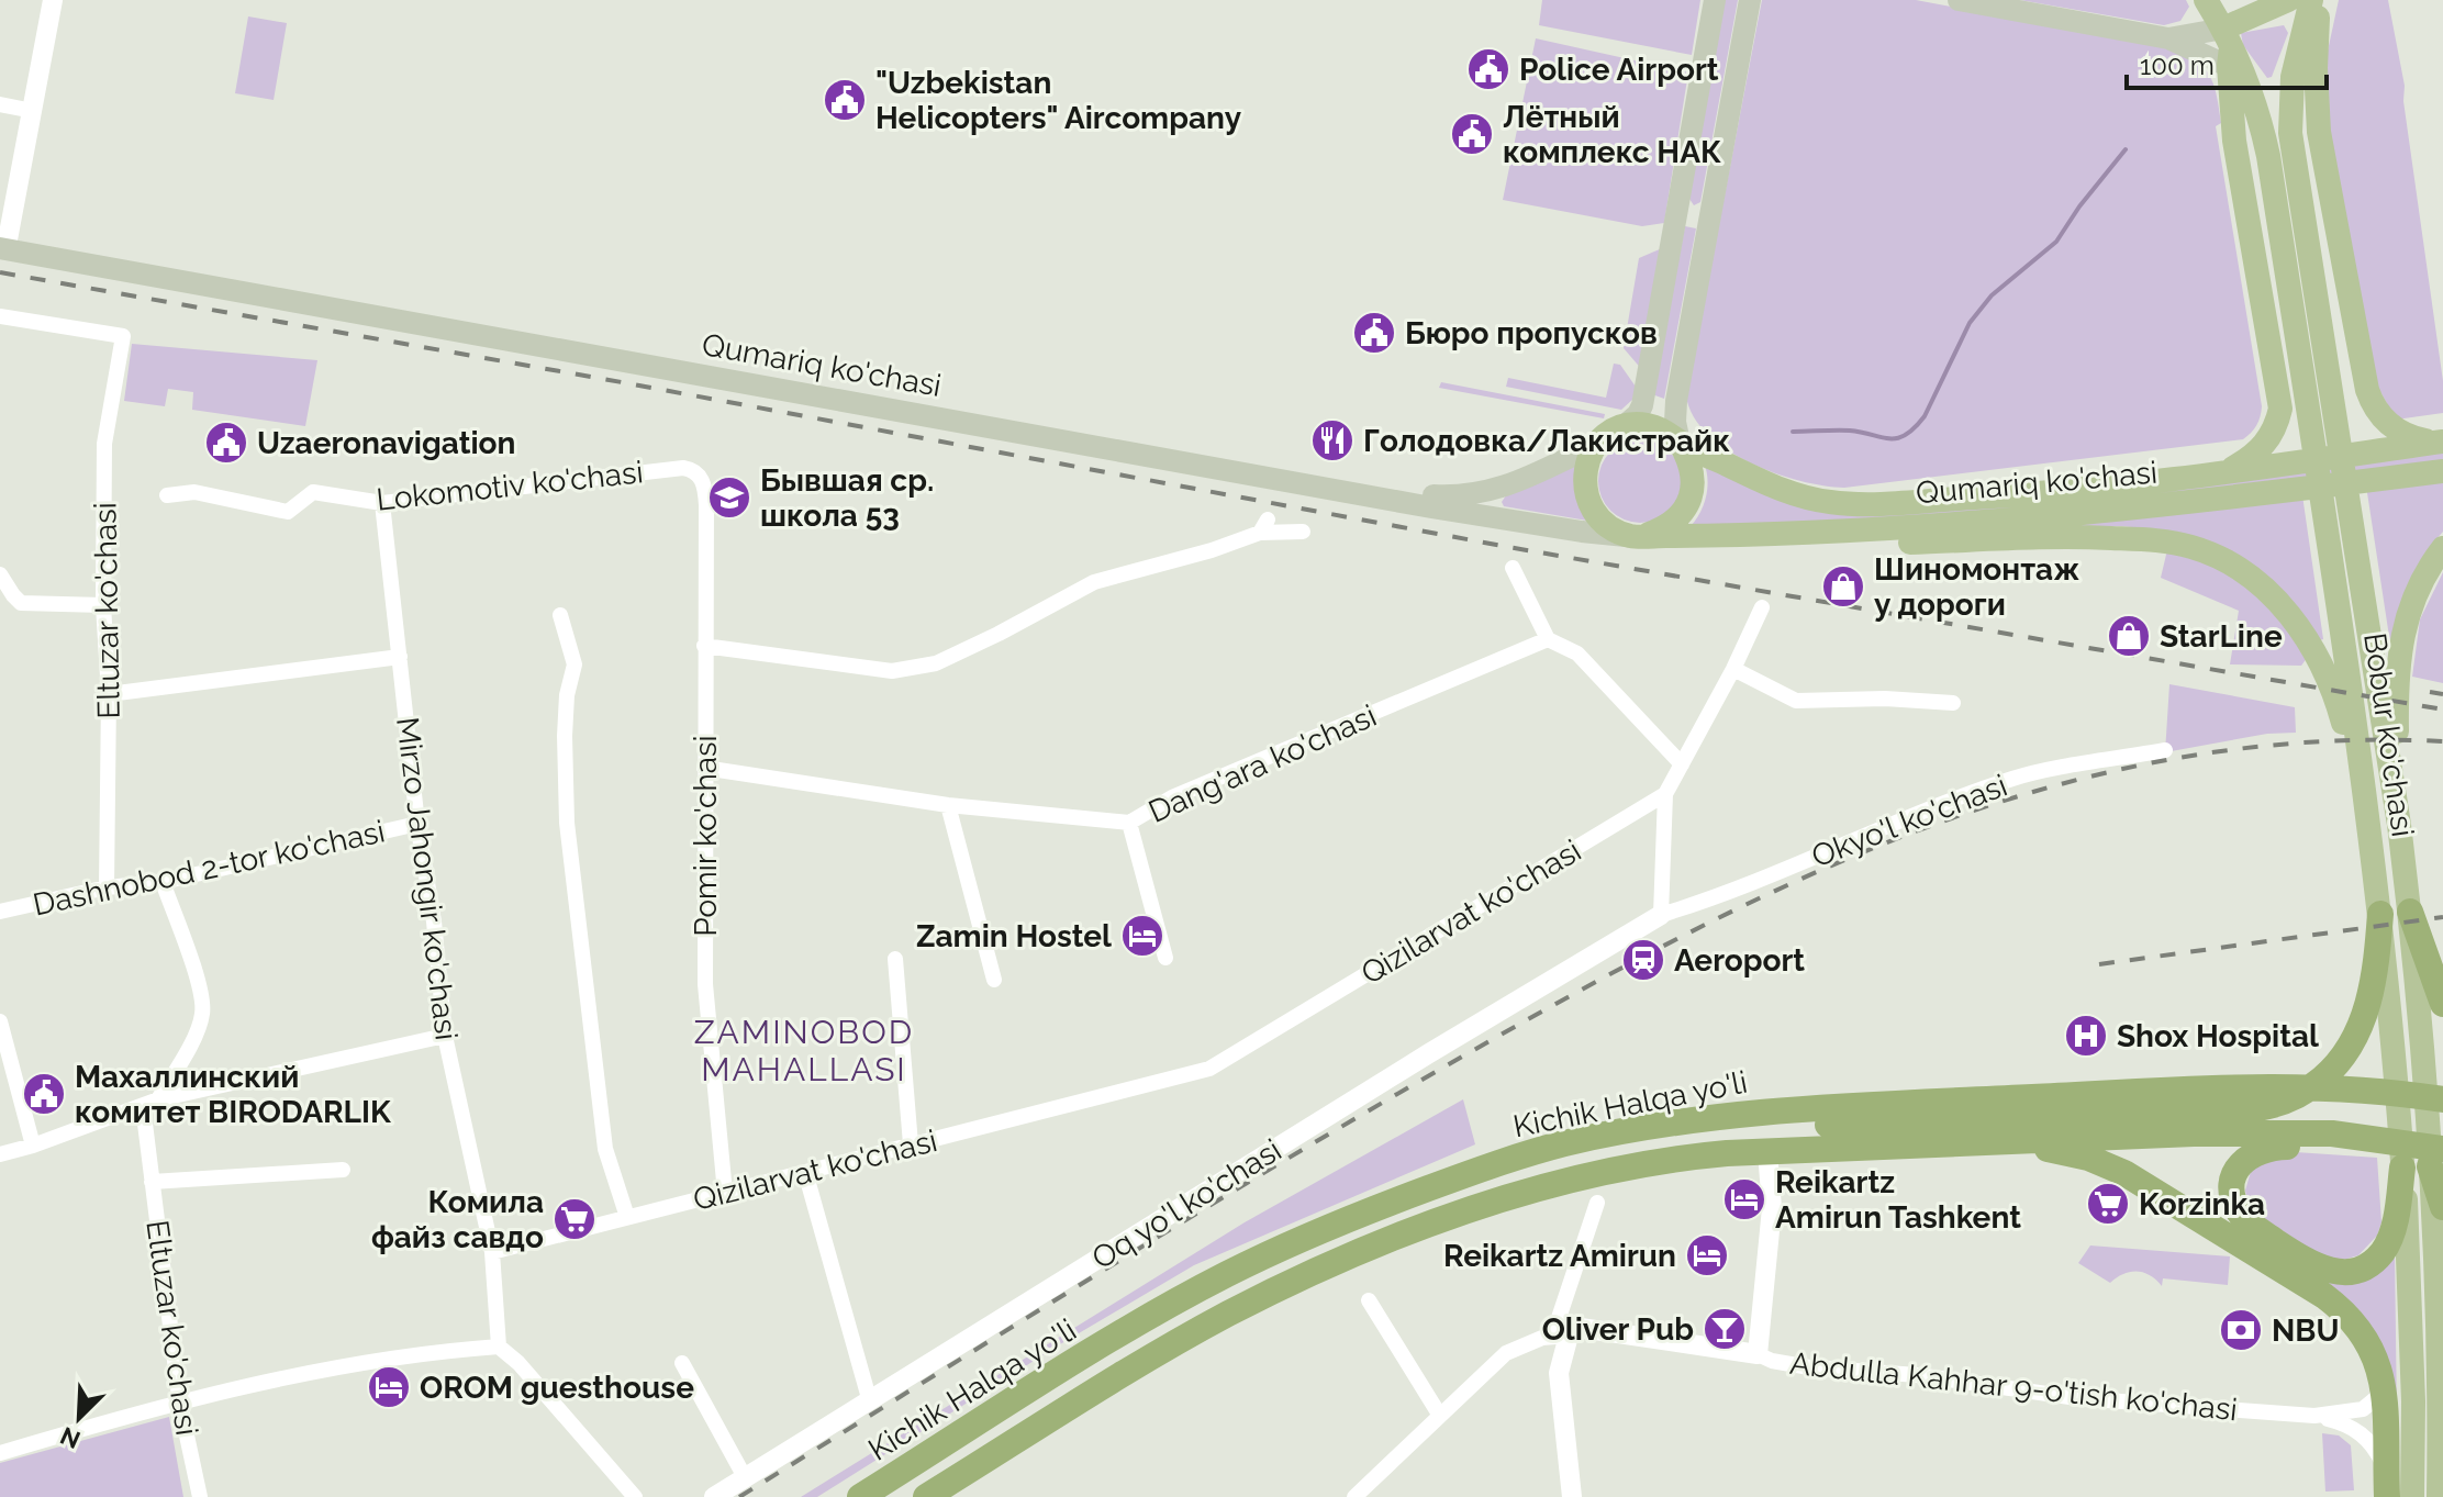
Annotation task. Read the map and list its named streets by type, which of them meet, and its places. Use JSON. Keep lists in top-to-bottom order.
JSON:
{
  "streets": {
    "highway": ["Kichik Halqa yo'li"],
    "main road": ["Qumariq ko'chasi", "Bobur ko'chasi"],
    "street": [
      "Lokomotiv ko'chasi",
      "Eltuzar ko'chasi",
      "Dang'ara ko'chasi",
      "Okyo'l ko'chasi",
      "Pomir ko'chasi",
      "Dashnobod 2-tor ko'chasi",
      "Mirzo Jahongir ko'chasi",
      "Qizilarvat ko'chasi",
      "Oq yo'l ko'chasi",
      "Abdulla Kahhar 9-o'tish ko'chasi"
    ]
  },
  "crossings": [
    ["Lokomotiv ko'chasi", "Pomir ko'chasi"],
    ["Lokomotiv ko'chasi", "Mirzo Jahongir ko'chasi"],
    ["Eltuzar ko'chasi", "Dashnobod 2-tor ko'chasi"],
    ["Bobur ko'chasi", "Kichik Halqa yo'li"],
    ["Dang'ara ko'chasi", "Pomir ko'chasi"],
    ["Okyo'l ko'chasi", "Oq yo'l ko'chasi"],
    ["Pomir ko'chasi", "Qizilarvat ko'chasi"],
    ["Dashnobod 2-tor ko'chasi", "Mirzo Jahongir ko'chasi"],
    ["Mirzo Jahongir ko'chasi", "Qizilarvat ko'chasi"]
  ],
  "districts": ["ZAMINOBOD MAHALLASI"],
  "places": {
    "public building": [
      "Police Airport",
      "\"Uzbekistan Helicopters\" Aircompany",
      "Лётный комплекс НАК",
      "Бюро пропусков",
      "Uzaeronavigation",
      "Махаллинский комитет BIRODARLIK"
    ],
    "restaurant": ["Голодовка/Лакистрайк"],
    "school or university": ["Бывшая ср. школа 53"],
    "shop": ["Шиномонтаж у дороги", "StarLine"],
    "hotel": [
      "Zamin Hostel",
      "Reikartz Amirun Tashkent",
      "Reikartz Amirun",
      "OROM guesthouse"
    ],
    "station": ["Aeroport"],
    "hospital": ["Shox Hospital"],
    "supermarket": ["Korzinka", "Комила файз савдо"],
    "bar": ["Oliver Pub"],
    "bank": ["NBU"]
  },
  "scale_bar": "100 m",
  "north": "bottom left"
}
